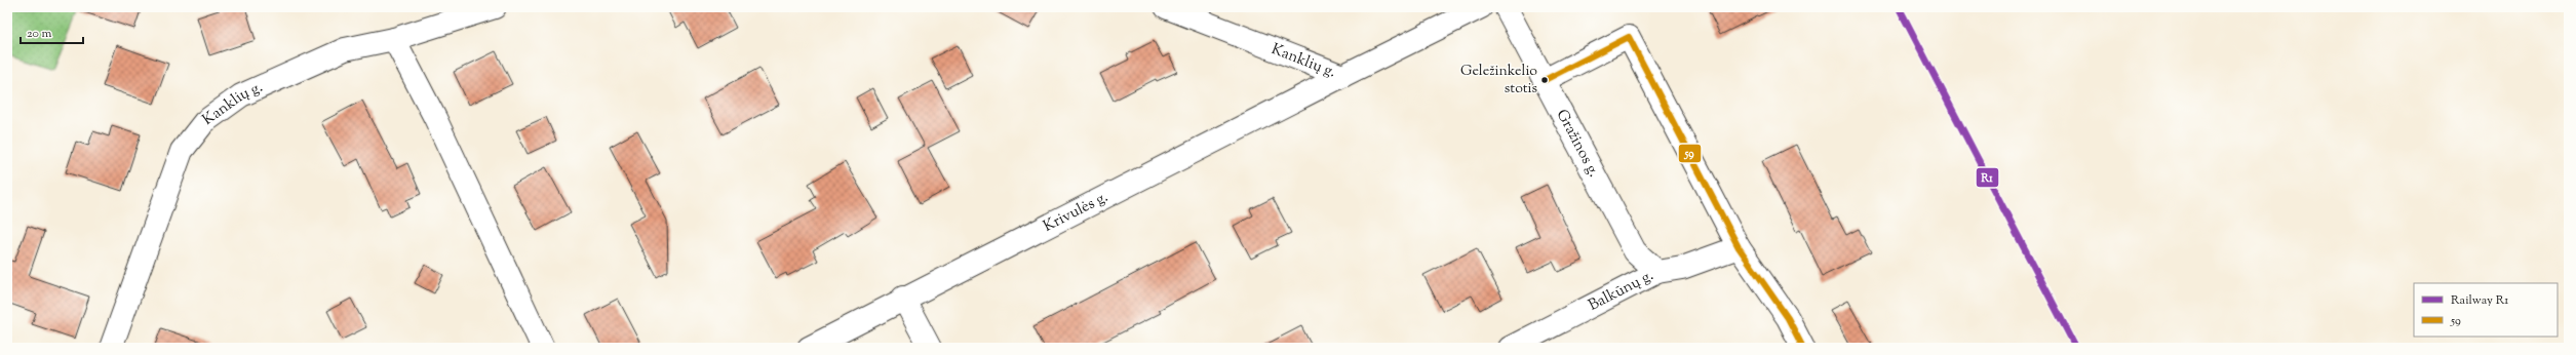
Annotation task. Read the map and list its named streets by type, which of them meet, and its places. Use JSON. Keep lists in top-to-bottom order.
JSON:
{
  "streets": {
    "street": [
      "Kanklių g.",
      "Gražinos g.",
      "Krivulės g.",
      "Balkūnų g."
    ]
  },
  "crossings": [
    ["Kanklių g.", "Krivulės g."],
    ["Gražinos g.", "Balkūnų g."]
  ],
  "places": ["Geležinkelio stotis"],
  "lines": ["rail line R1", "transit line 59"],
  "legend": ["Railway R1", "59"],
  "scale_bar": "20 m"
}
